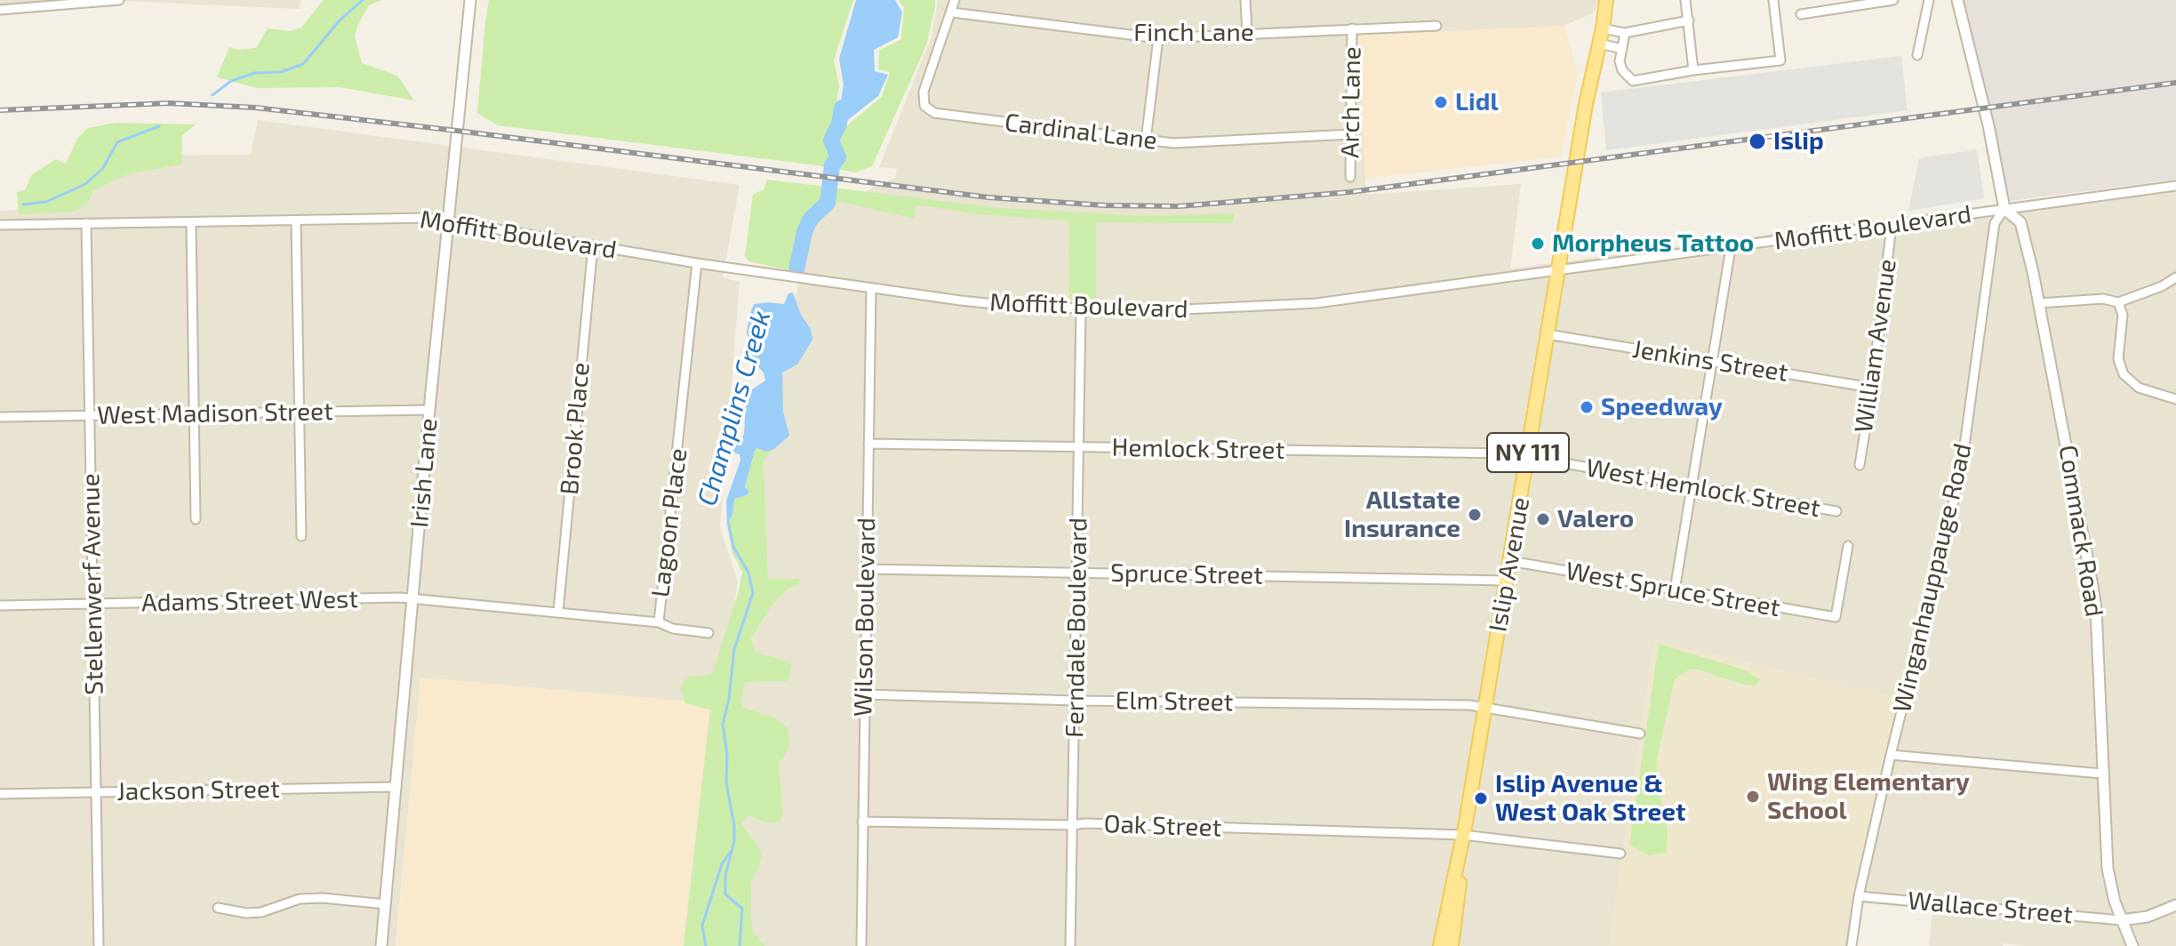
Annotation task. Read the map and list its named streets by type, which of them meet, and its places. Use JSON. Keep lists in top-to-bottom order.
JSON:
{
  "streets": {
    "main road": ["NY 111", "Islip Avenue"],
    "street": [
      "Finch Lane",
      "Arch Lane",
      "Cardinal Lane",
      "Moffitt Boulevard",
      "William Avenue",
      "Jenkins Street",
      "West Madison Street",
      "Brook Place",
      "Hemlock Street",
      "Irish Lane",
      "West Hemlock Street",
      "Lagoon Place",
      "Commack Road",
      "Spruce Street",
      "Winganhauppauge Road",
      "Stellenwerf Avenue",
      "West Spruce Street",
      "Adams Street West",
      "Wilson Boulevard",
      "Ferndale Boulevard",
      "Elm Street",
      "Jackson Street",
      "Oak Street",
      "Wallace Street"
    ]
  },
  "crossings": [
    ["Finch Lane", "Arch Lane"],
    ["Finch Lane", "Cardinal Lane"],
    ["Arch Lane", "Cardinal Lane"],
    ["Moffitt Boulevard", "William Avenue"],
    ["Moffitt Boulevard", "Brook Place"],
    ["Moffitt Boulevard", "Irish Lane"],
    ["Moffitt Boulevard", "Lagoon Place"],
    ["Moffitt Boulevard", "Commack Road"],
    ["Moffitt Boulevard", "Islip Avenue"],
    ["Moffitt Boulevard", "Winganhauppauge Road"],
    ["Moffitt Boulevard", "Stellenwerf Avenue"],
    ["Moffitt Boulevard", "Wilson Boulevard"],
    ["Moffitt Boulevard", "Ferndale Boulevard"],
    ["William Avenue", "Jenkins Street"],
    ["Jenkins Street", "Islip Avenue"],
    ["West Madison Street", "Irish Lane"],
    ["West Madison Street", "Stellenwerf Avenue"],
    ["Brook Place", "Lagoon Place"],
    ["Hemlock Street", "West Hemlock Street"],
    ["Hemlock Street", "Islip Avenue"],
    ["Hemlock Street", "Wilson Boulevard"],
    ["Hemlock Street", "Ferndale Boulevard"],
    ["Irish Lane", "Lagoon Place"],
    ["Irish Lane", "Adams Street West"],
    ["Irish Lane", "Jackson Street"],
    ["West Hemlock Street", "Islip Avenue"],
    ["Lagoon Place", "Adams Street West"],
    ["Commack Road", "Winganhauppauge Road"],
    ["Commack Road", "Wallace Street"],
    ["Islip Avenue", "Spruce Street"],
    ["Islip Avenue", "West Spruce Street"],
    ["Islip Avenue", "Elm Street"],
    ["Islip Avenue", "Oak Street"],
    ["Spruce Street", "Wilson Boulevard"],
    ["Spruce Street", "Ferndale Boulevard"],
    ["Winganhauppauge Road", "Wallace Street"],
    ["Stellenwerf Avenue", "Adams Street West"],
    ["Stellenwerf Avenue", "Jackson Street"],
    ["Wilson Boulevard", "Elm Street"],
    ["Wilson Boulevard", "Oak Street"],
    ["Ferndale Boulevard", "Elm Street"],
    ["Ferndale Boulevard", "Oak Street"]
  ],
  "water": ["Champlins Creek"],
  "places": [
    "Lidl",
    "Islip",
    "Morpheus Tattoo",
    "Speedway",
    "Allstate Insurance",
    "Valero",
    "Wing Elementary School",
    "Islip Avenue & West Oak Street"
  ]
}
